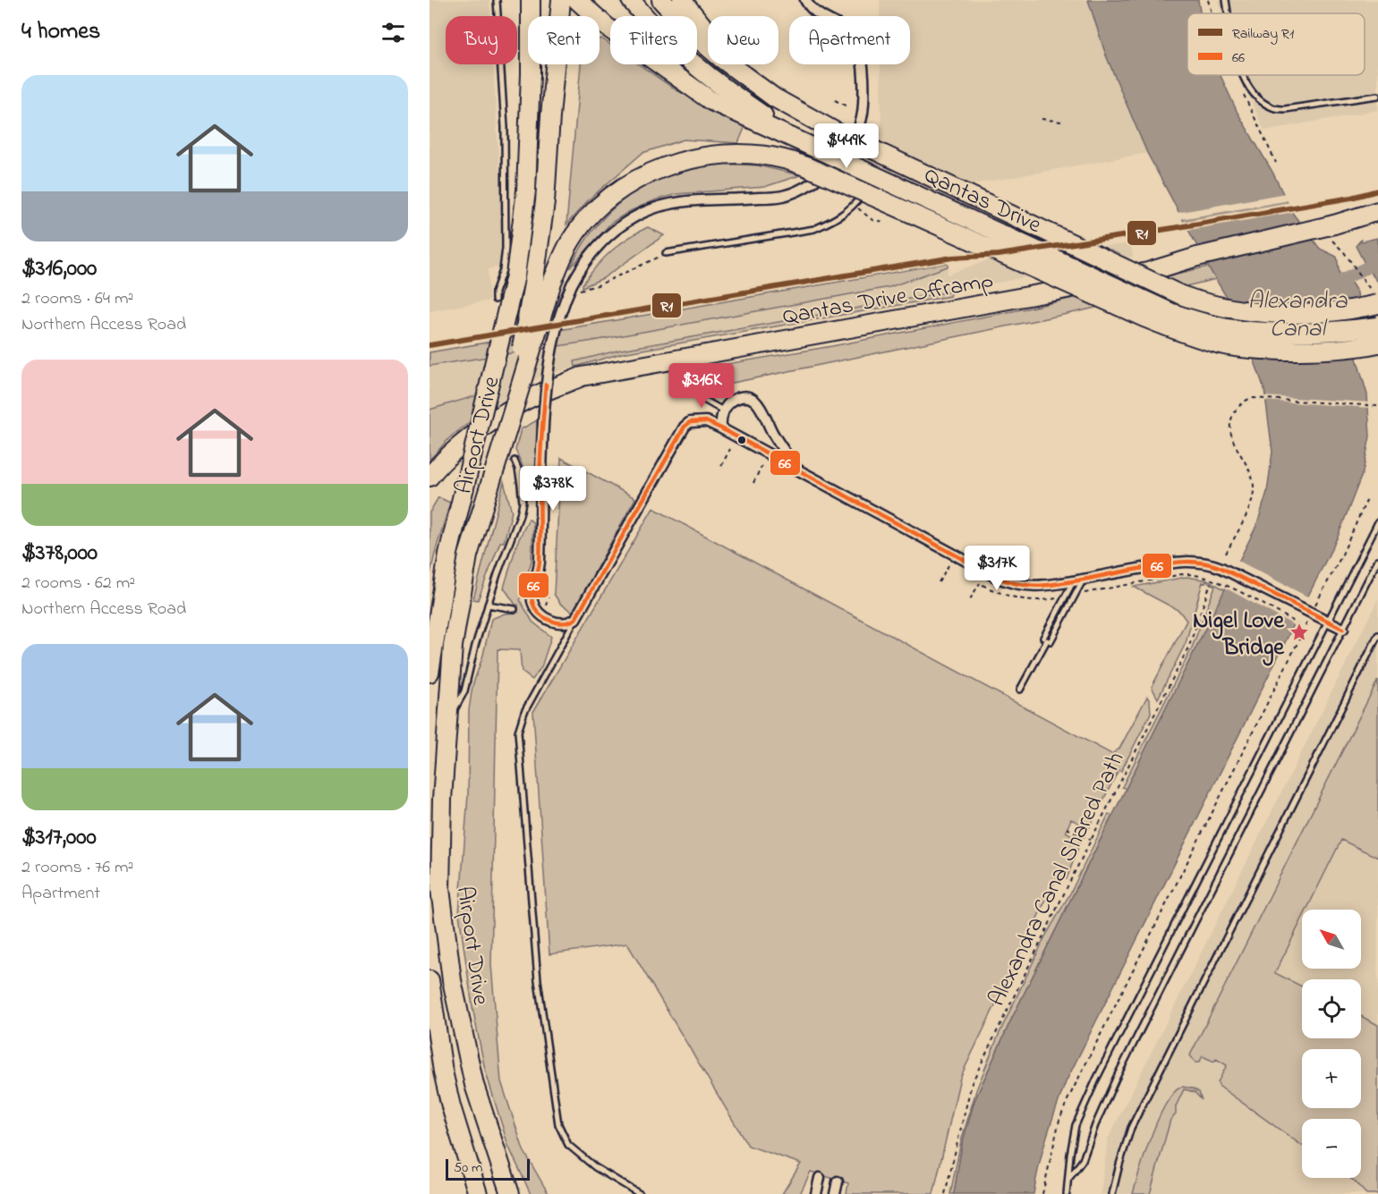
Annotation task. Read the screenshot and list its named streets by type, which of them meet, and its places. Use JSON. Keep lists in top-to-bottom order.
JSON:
{
  "streets": {
    "highway": ["Qantas Drive", "Qantas Drive Offramp", "Airport Drive"],
    "path": ["Alexandra Canal Shared Path"]
  },
  "water": ["Alexandra Canal"],
  "places": {
    "place": ["Nigel Love Bridge"]
  },
  "lines": ["rail line R1", "transit line 66"],
  "legend": ["Railway R1", "66"],
  "scale_bar": "50 m",
  "north": "top left",
  "page": {
    "heading": "4 homes",
    "chip": [
      "Buy",
      "Rent",
      "Filters",
      "New",
      "Apartment"
    ],
    "list": [
      {
        "name": "$316,000",
        "note": "2 rooms · 64 m² · Northern Access Road"
      },
      {
        "name": "$378,000",
        "note": "2 rooms · 62 m² · Northern Access Road"
      },
      {
        "name": "$317,000",
        "note": "2 rooms · 76 m² · Apartment"
      }
    ],
    "price": [
      "$449K",
      "$316K",
      "$378K",
      "$317K"
    ],
    "map_buttons": ["+", "−"],
    "scale": "50 m"
  }
}
